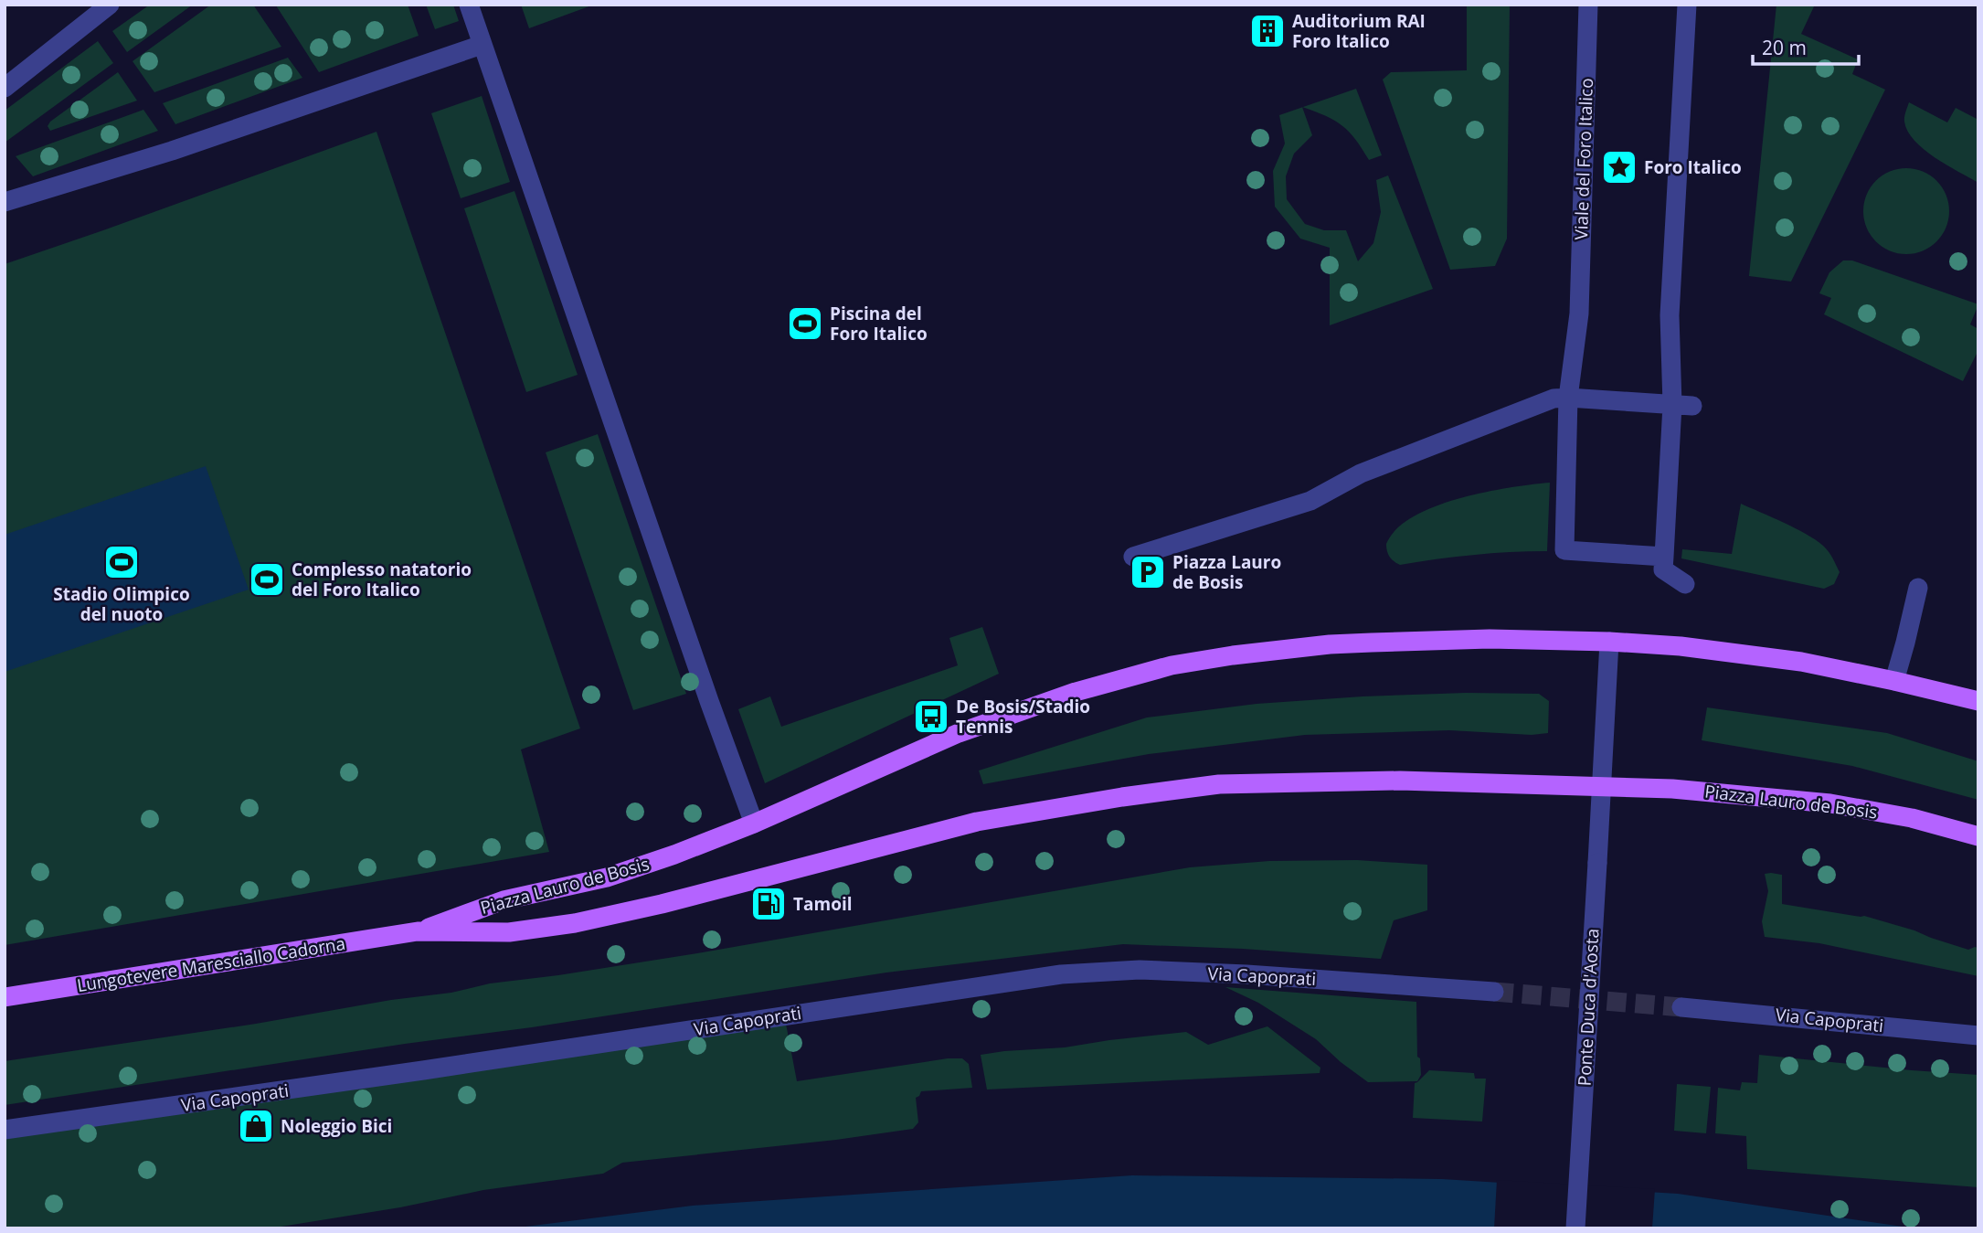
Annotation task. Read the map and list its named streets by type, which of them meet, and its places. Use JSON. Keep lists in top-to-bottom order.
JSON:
{
  "streets": {
    "main road": ["Piazza Lauro de Bosis", "Lungotevere Maresciallo Cadorna"],
    "street": ["Viale del Foro Italico", "Via Capoprati", "Ponte Duca d'Aosta"]
  },
  "crossings": [
    ["Piazza Lauro de Bosis", "Lungotevere Maresciallo Cadorna"],
    ["Piazza Lauro de Bosis", "Ponte Duca d'Aosta"]
  ],
  "places": {
    "building": ["Auditorium RAI Foro Italico"],
    "place": ["Foro Italico"],
    "sports": ["Piscina del Foro Italico", "Stadio Olimpico del nuoto", "Complesso natatorio del Foro Italico"],
    "parking": ["Piazza Lauro de Bosis"],
    "bus stop": ["De Bosis/Stadio Tennis"],
    "fuel station": ["Tamoil"],
    "shop": ["Noleggio Bici"]
  },
  "scale_bar": "20 m"
}
